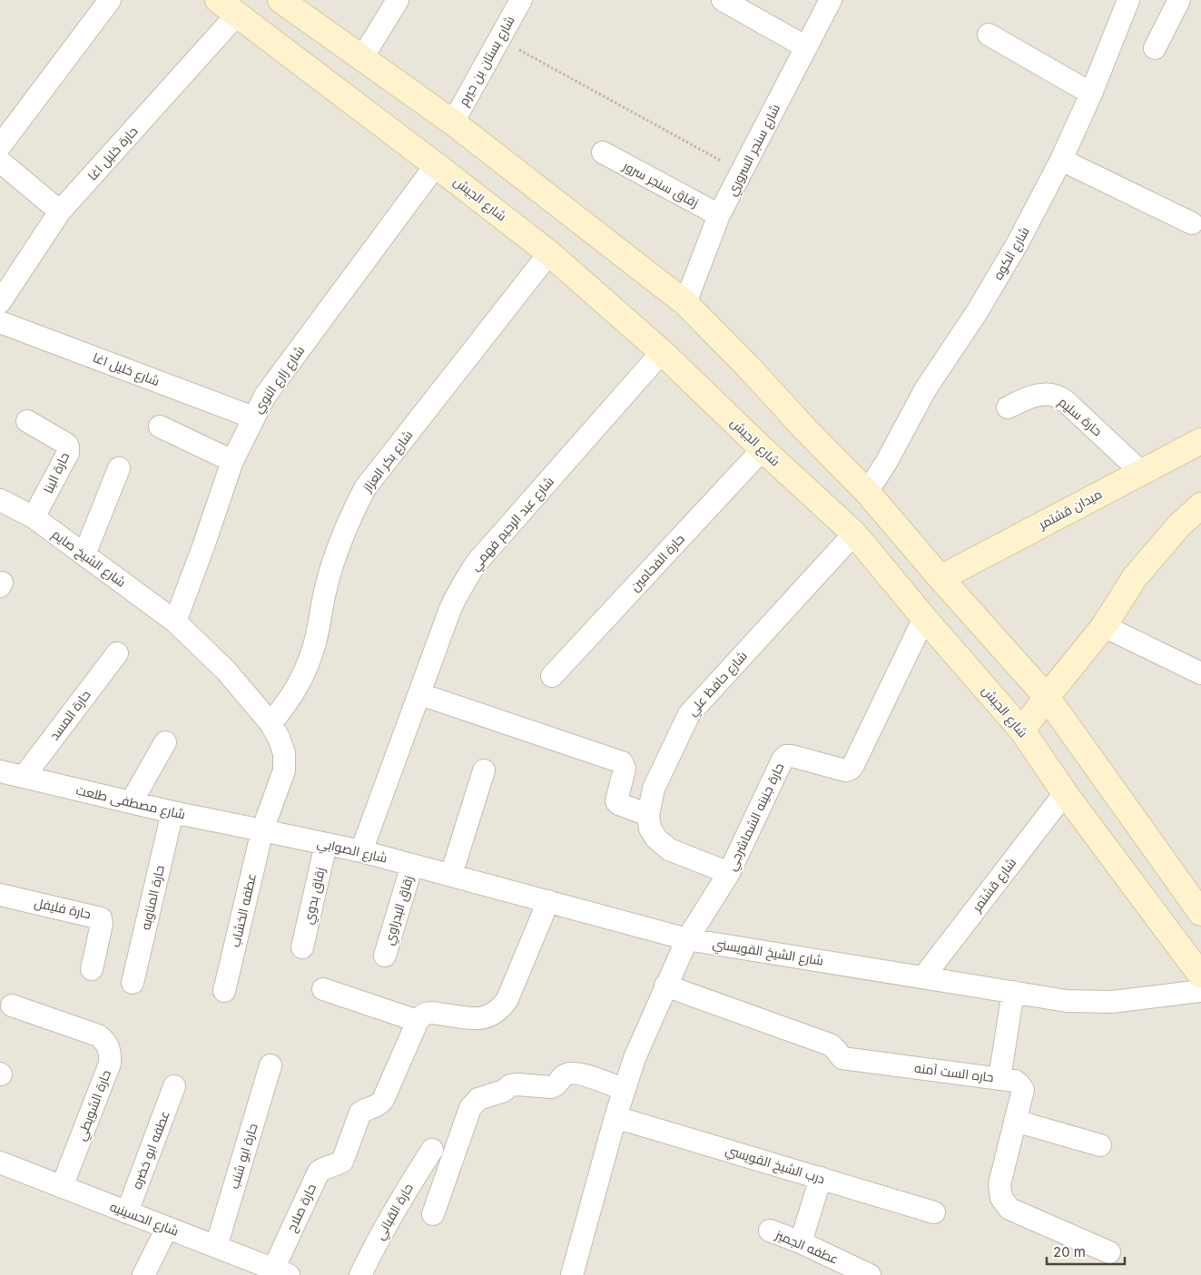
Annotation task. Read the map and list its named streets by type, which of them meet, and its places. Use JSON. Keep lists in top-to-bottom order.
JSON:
{
  "streets": {
    "main road": ["شارع الجيش", "ميدان قشتمر"],
    "street": [
      "شارع بستان بن حيرم",
      "شارع سنجر السروري",
      "حارة خليل اغا",
      "زقاق سنجر سرور",
      "شارع الكوه",
      "شارع خليل اغا",
      "شارع زارع النوي",
      "حارة سليم",
      "شارع بكر العزاز",
      "حارة البنا",
      "شارع عبد الرحيم فهمي",
      "شارع الشيخ صايم",
      "حارة الفحامين",
      "شارع حافظ علي",
      "حارة المسد",
      "شارع مصطفى طلعت",
      "حارة جنينه الشماشرجي",
      "شارع الصوابي",
      "شارع قشتمر",
      "زقاق بدوي",
      "حارة المناوبه",
      "حارة فليفل",
      "عطفه الخشاب",
      "زقاق البدراوي",
      "شارع الشيخ القويسني",
      "حاره الست آمنه",
      "حارة الشويطي",
      "عطفه ابو خضره",
      "حارة ابو شنب",
      "درب الشيخ القويسي",
      "حارة صلاح",
      "حارة القباني",
      "شارع الحسينيه",
      "عطفه الجميز"
    ]
  },
  "crossings": [
    ["شارع سنجر السروري", "زقاق سنجر سرور"],
    ["حارة خليل اغا", "شارع الجيش"],
    ["شارع الجيش", "شارع زارع النوي"],
    ["شارع الجيش", "شارع بكر العزاز"],
    ["شارع الجيش", "شارع عبد الرحيم فهمي"],
    ["شارع الجيش", "حارة الفحامين"],
    ["شارع الجيش", "شارع حافظ علي"],
    ["شارع الجيش", "حارة جنينه الشماشرجي"],
    ["شارع الجيش", "شارع قشتمر"],
    ["شارع خليل اغا", "شارع زارع النوي"],
    ["شارع زارع النوي", "شارع الشيخ صايم"],
    ["حارة سليم", "ميدان قشتمر"],
    ["حارة البنا", "شارع الشيخ صايم"],
    ["شارع عبد الرحيم فهمي", "شارع الصوابي"],
    ["شارع حافظ علي", "حارة جنينه الشماشرجي"],
    ["حارة المسد", "شارع مصطفى طلعت"],
    ["شارع مصطفى طلعت", "شارع الصوابي"],
    ["شارع مصطفى طلعت", "حارة المناوبه"],
    ["شارع مصطفى طلعت", "عطفه الخشاب"],
    ["حارة جنينه الشماشرجي", "شارع الصوابي"],
    ["حارة جنينه الشماشرجي", "شارع الشيخ القويسني"],
    ["شارع الصوابي", "زقاق بدوي"],
    ["شارع الصوابي", "عطفه الخشاب"],
    ["شارع الصوابي", "زقاق البدراوي"],
    ["شارع الصوابي", "شارع الشيخ القويسني"],
    ["شارع قشتمر", "شارع الشيخ القويسني"],
    ["حارة الشويطي", "شارع الحسينيه"],
    ["عطفه ابو خضره", "شارع الحسينيه"],
    ["حارة ابو شنب", "شارع الحسينيه"],
    ["حارة صلاح", "شارع الحسينيه"]
  ],
  "scale_bar": "20 m"
}
